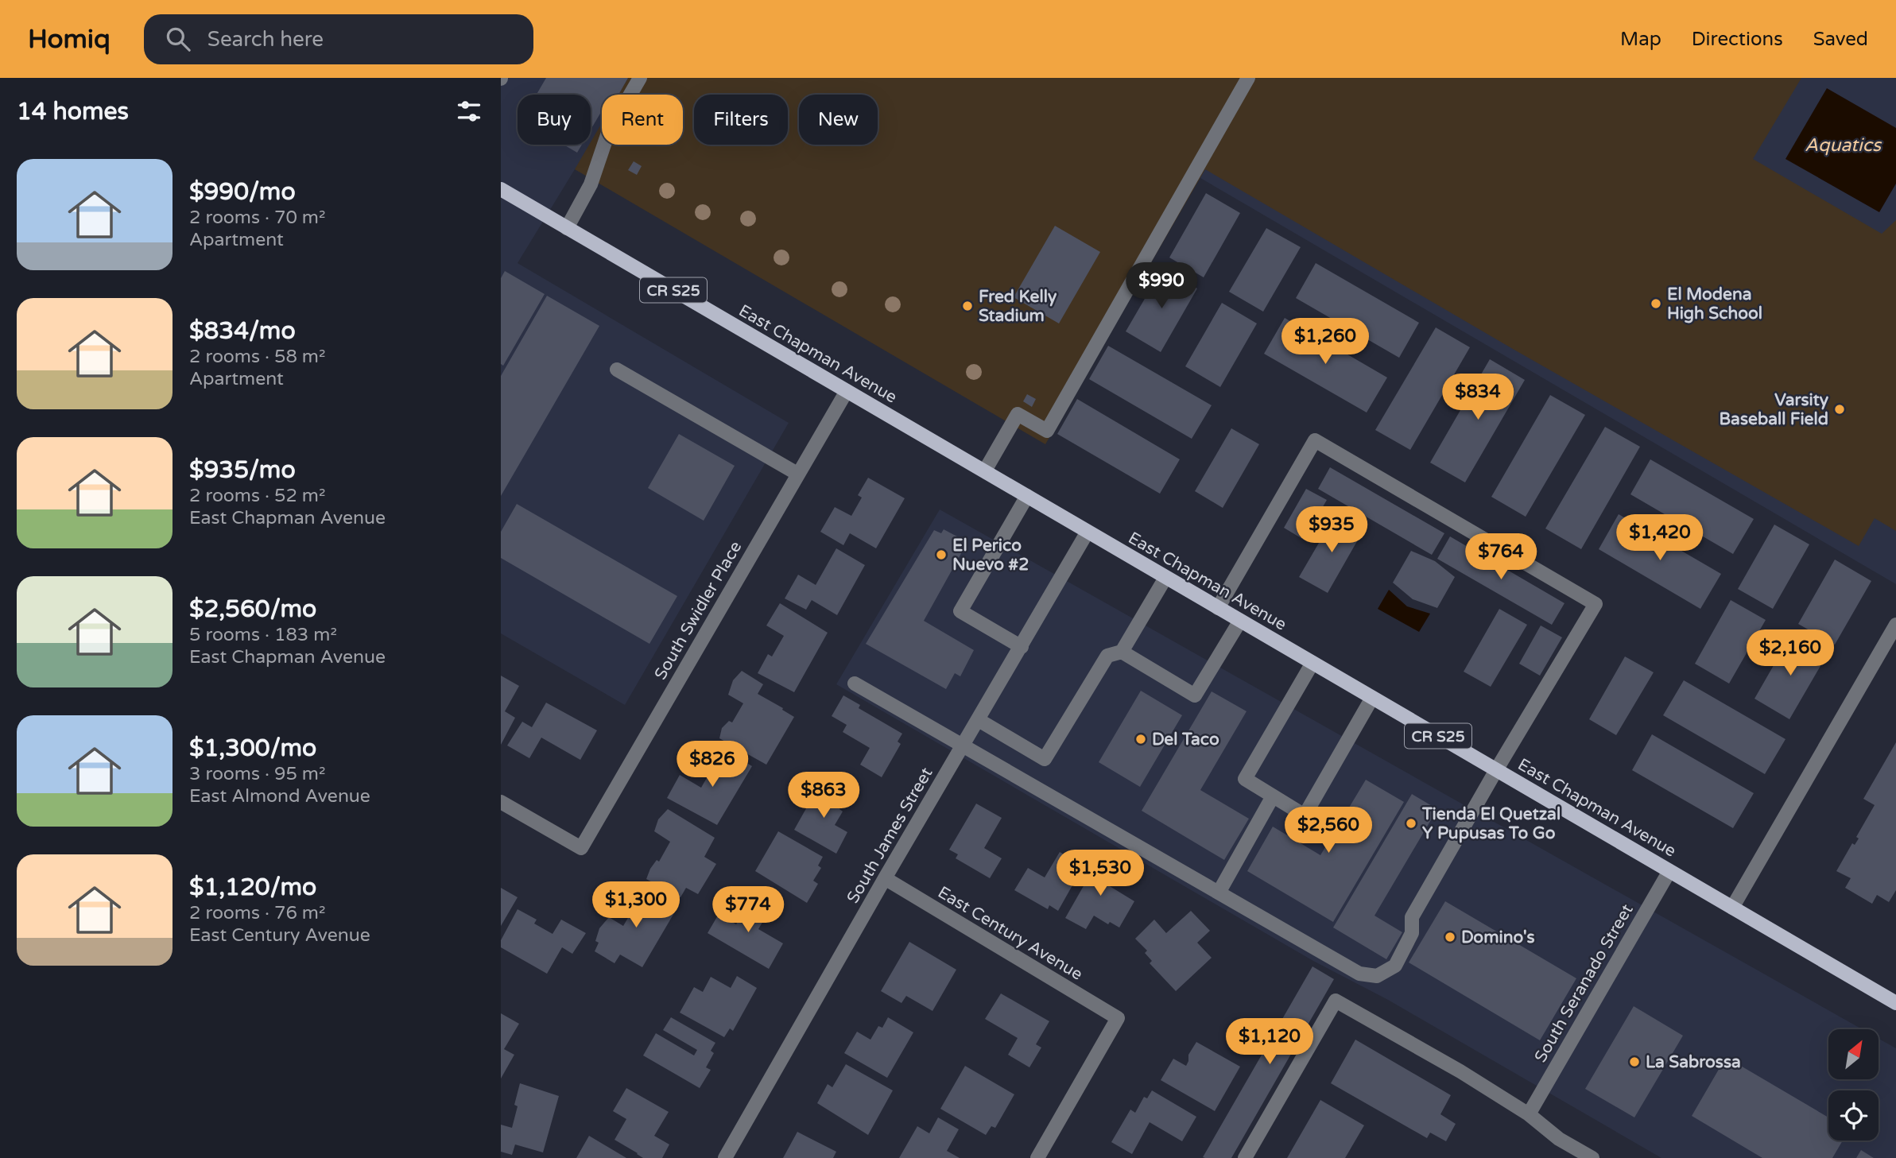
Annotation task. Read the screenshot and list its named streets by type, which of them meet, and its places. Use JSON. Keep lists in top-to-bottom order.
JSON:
{
  "streets": {
    "main road": ["CR S25", "East Chapman Avenue"],
    "street": [
      "South Swidler Place",
      "South James Street",
      "East Century Avenue",
      "South Seranado Street"
    ]
  },
  "crossings": [
    ["East Chapman Avenue", "South Swidler Place"],
    ["East Chapman Avenue", "South James Street"],
    ["East Chapman Avenue", "South Seranado Street"],
    ["South James Street", "East Century Avenue"]
  ],
  "water": ["Aquatics"],
  "places": [
    "El Modena High School",
    "Fred Kelly Stadium",
    "Varsity Baseball Field",
    "El Perico Nuevo #2",
    "Del Taco",
    "Tienda El Quetzal Y Pupusas To Go",
    "Domino's",
    "La Sabrossa"
  ],
  "north": "top right",
  "page": {
    "header": "Homiq",
    "search": "Search here",
    "nav": ["Map", "Directions", "Saved"],
    "heading": "14 homes",
    "chip": [
      "Buy",
      "Rent",
      "Filters",
      "New"
    ],
    "list": [
      {
        "name": "$990/mo",
        "note": "2 rooms · 70 m² · Apartment"
      },
      {
        "name": "$834/mo",
        "note": "2 rooms · 58 m² · Apartment"
      },
      {
        "name": "$935/mo",
        "note": "2 rooms · 52 m² · East Chapman Avenue"
      },
      {
        "name": "$2,560/mo",
        "note": "5 rooms · 183 m² · East Chapman Avenue"
      },
      {
        "name": "$1,300/mo",
        "note": "3 rooms · 95 m² · East Almond Avenue"
      },
      {
        "name": "$1,120/mo",
        "note": "2 rooms · 76 m² · East Century Avenue"
      }
    ],
    "price": [
      "$990",
      "$1,260",
      "$834",
      "$935",
      "$1,420",
      "$764",
      "$2,160",
      "$826",
      "$863",
      "$2,560",
      "$1,530",
      "$1,300",
      "$774",
      "$1,120"
    ]
  }
}
